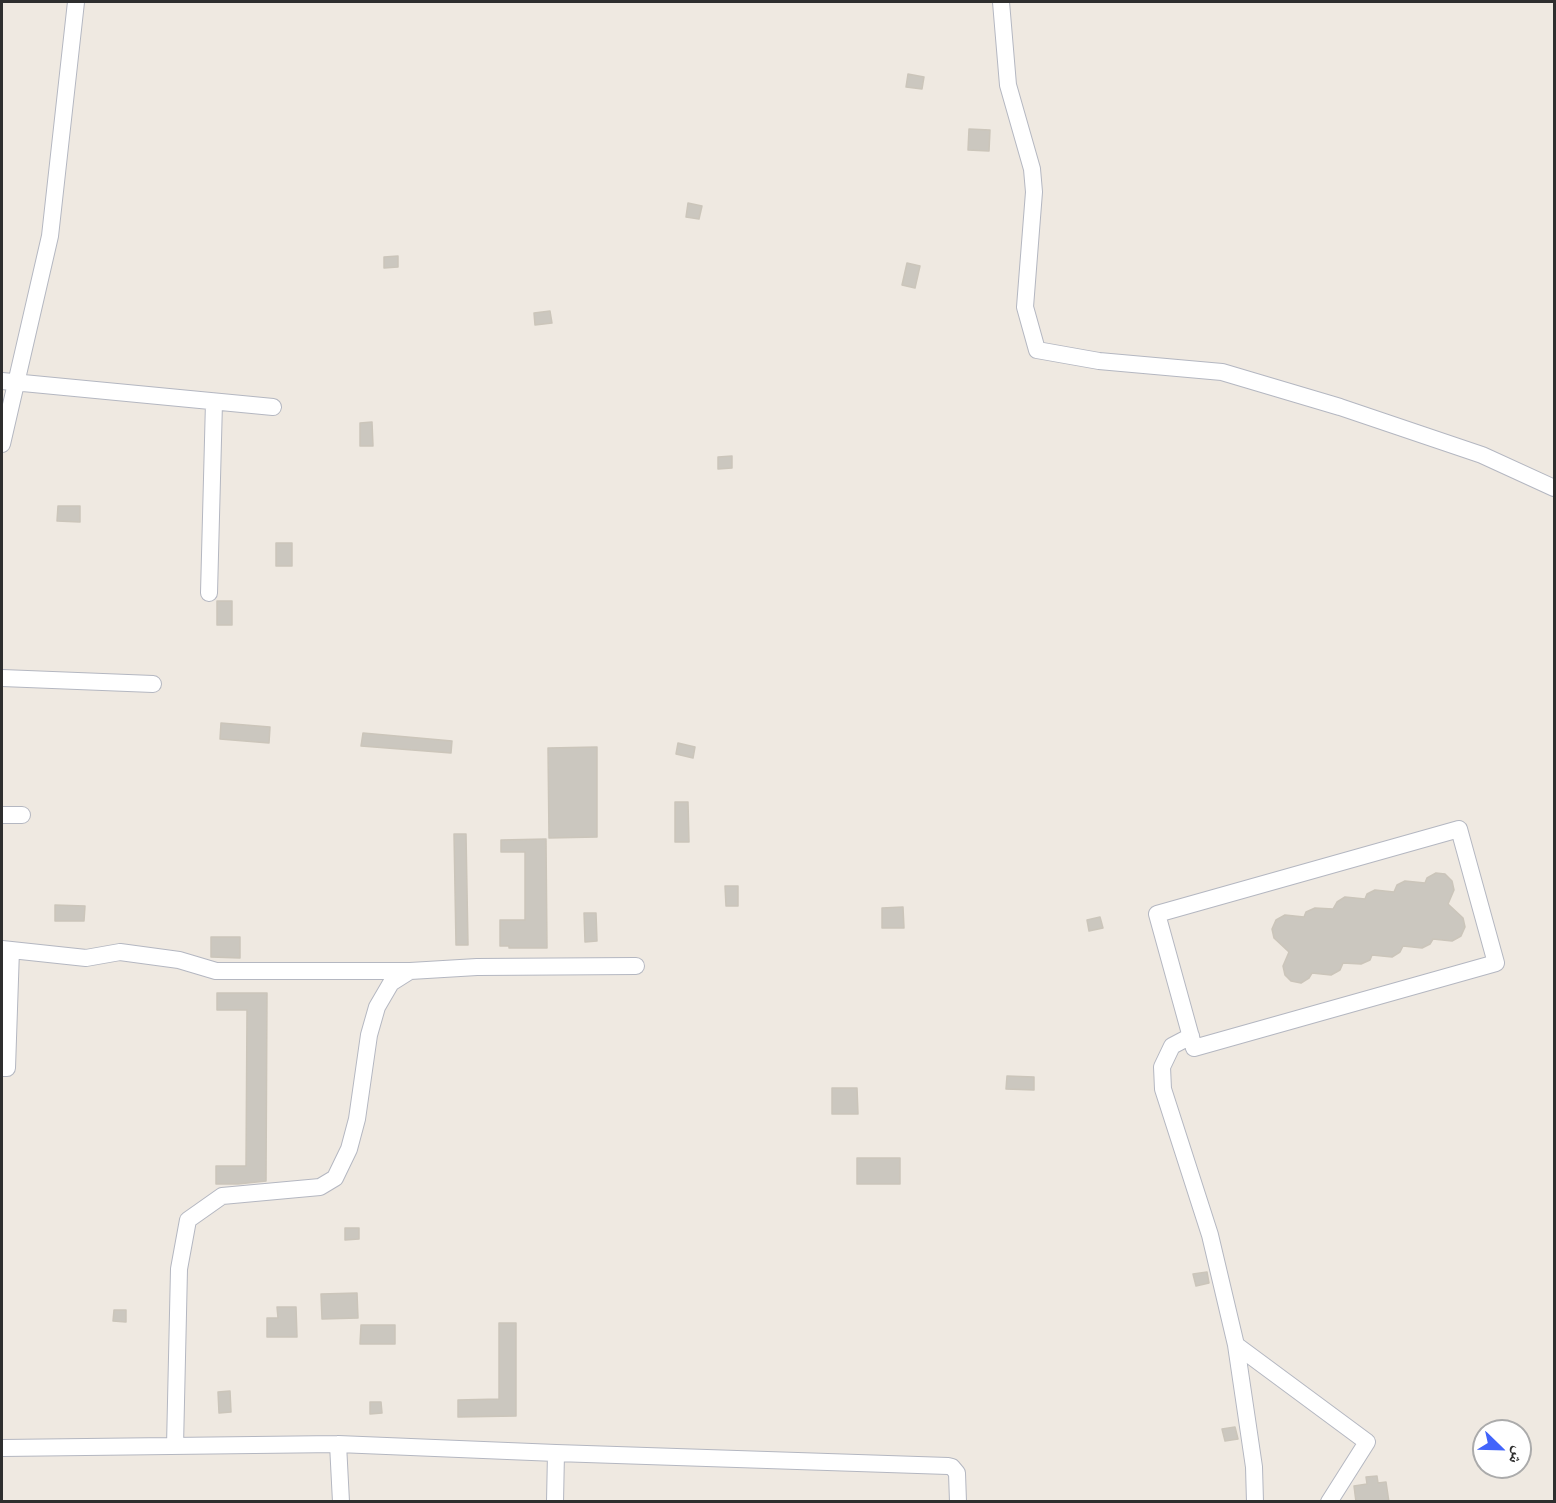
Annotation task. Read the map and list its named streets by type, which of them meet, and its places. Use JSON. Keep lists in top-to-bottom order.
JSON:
{
  "north": "bottom right"
}
